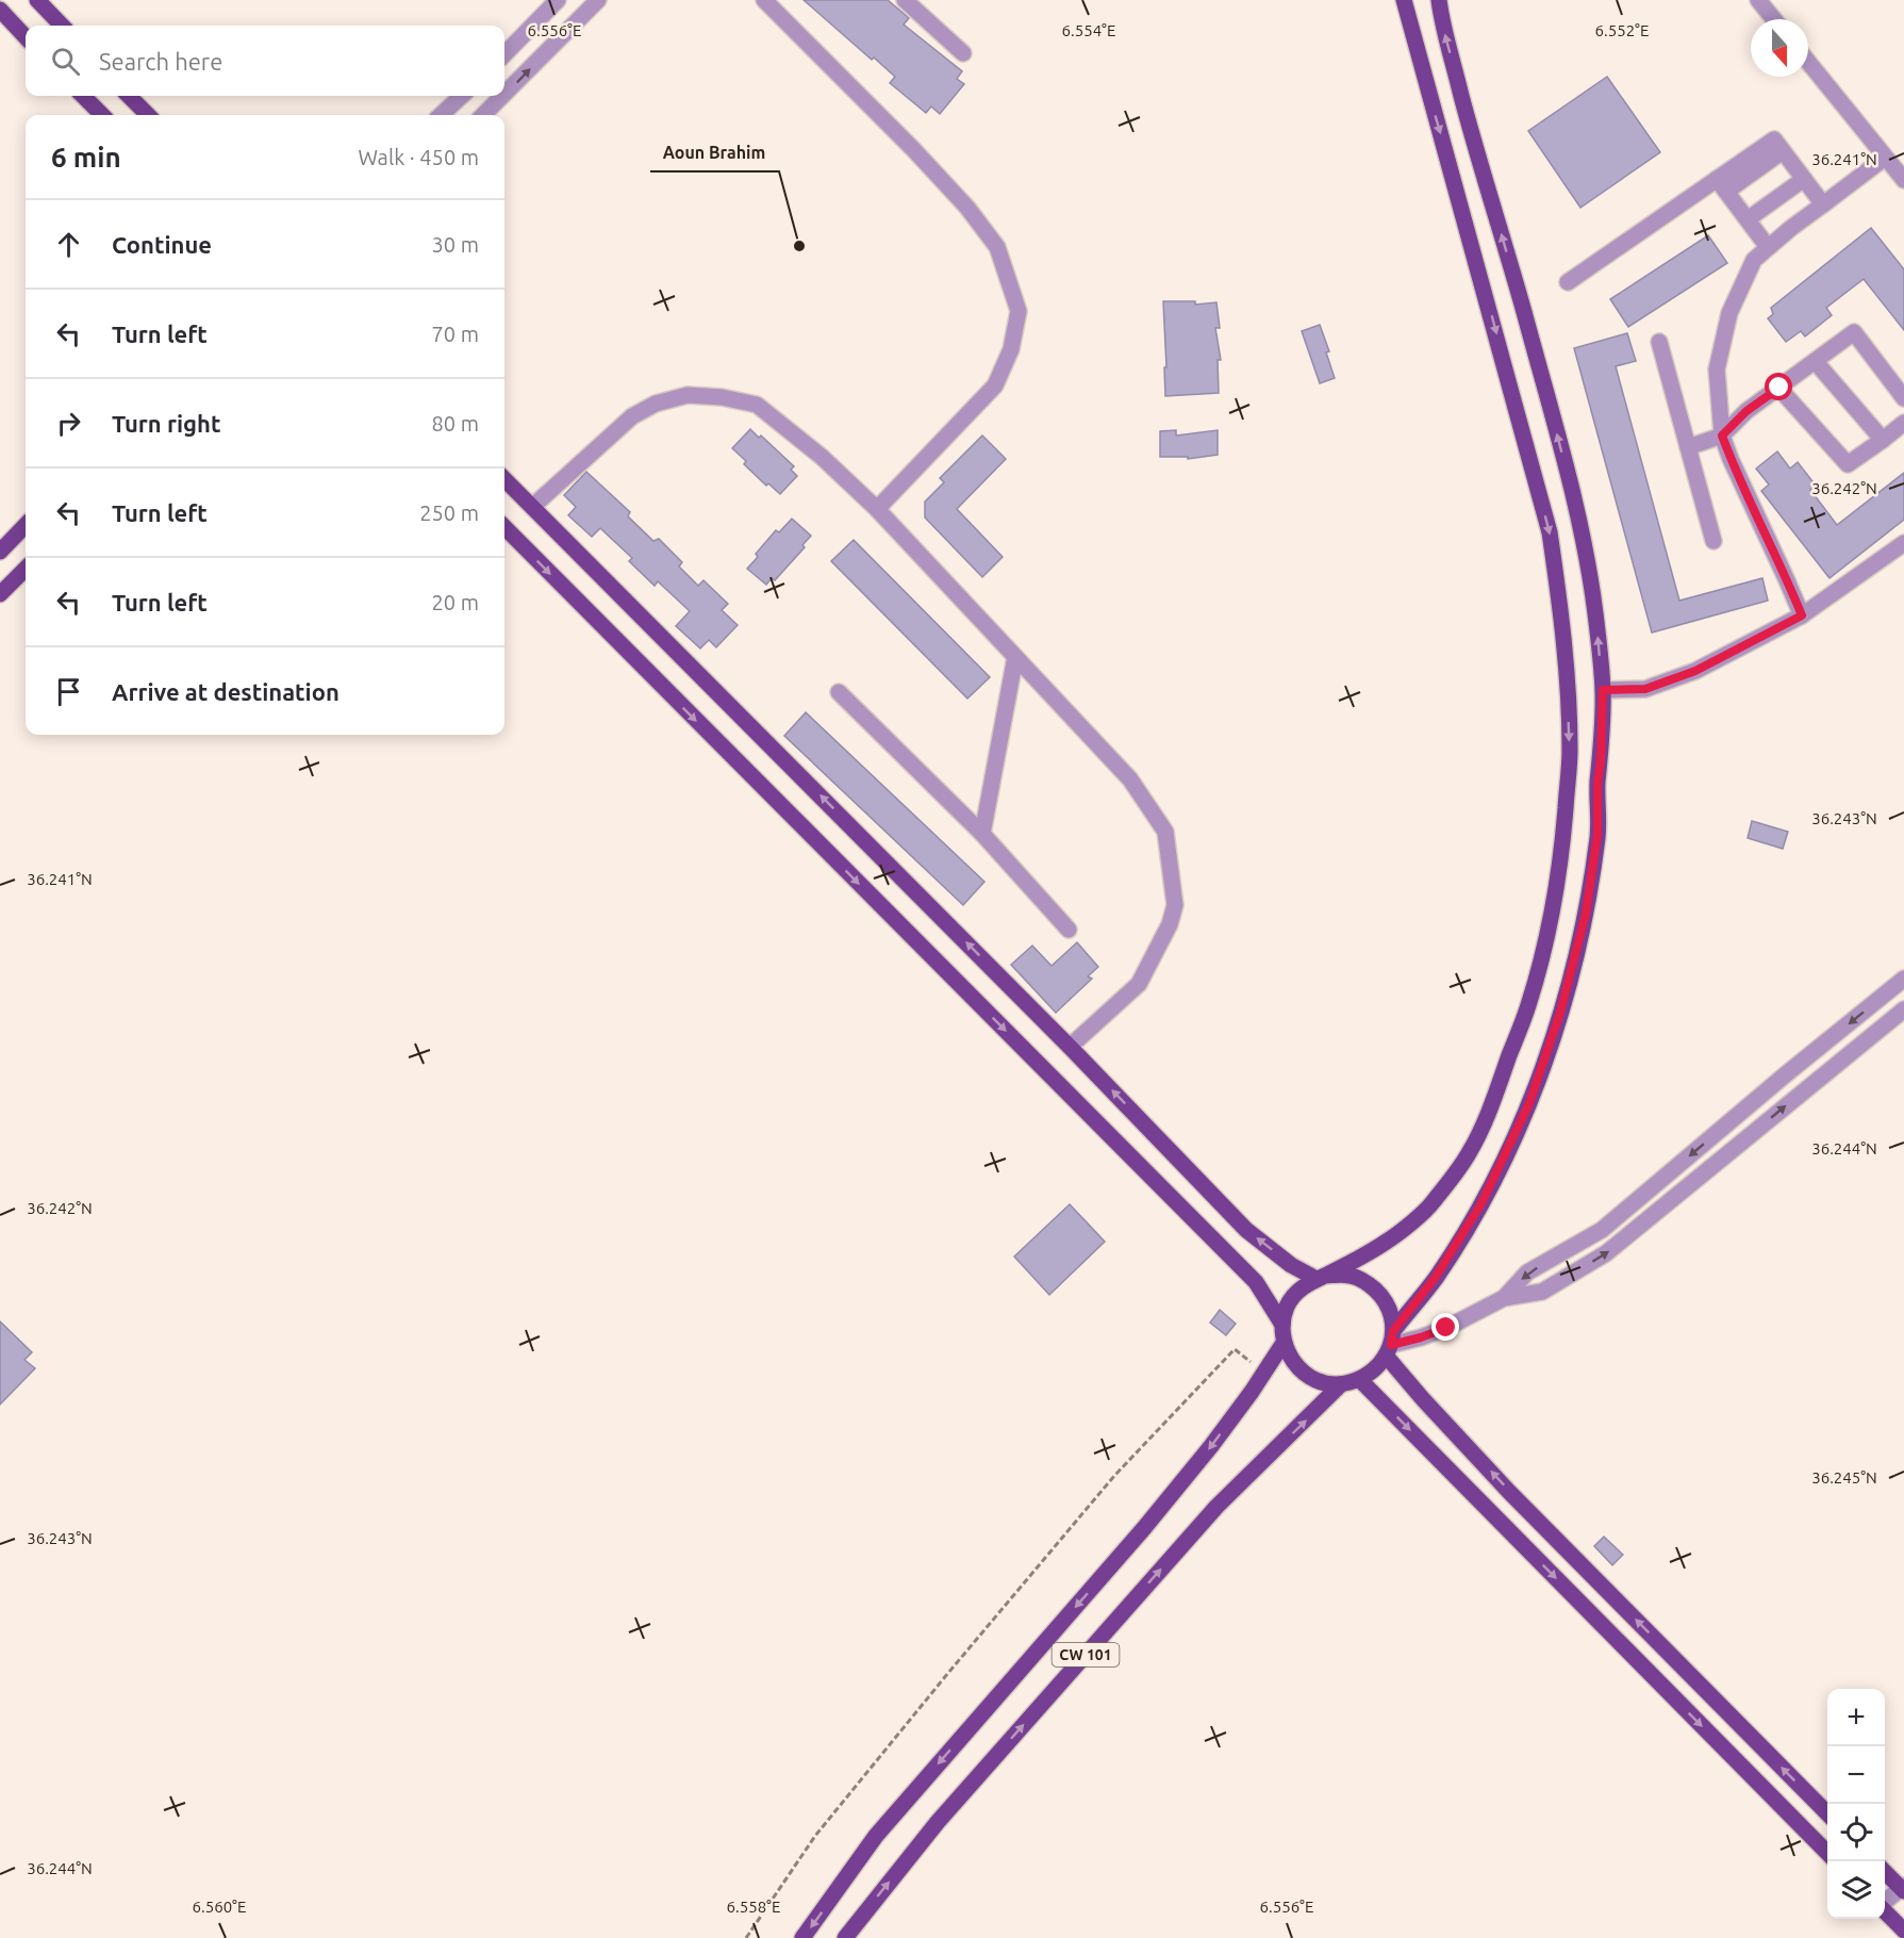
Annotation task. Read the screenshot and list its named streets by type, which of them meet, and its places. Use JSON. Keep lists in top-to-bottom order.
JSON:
{
  "streets": {
    "main road": ["CW 101"]
  },
  "places": ["Aoun Brahim"],
  "north": "bottom",
  "page": {
    "search": "Search here",
    "heading": ["6 min", "Walk · 450 m"],
    "list": [
      ["Continue", "30 m"],
      ["Turn left", "70 m"],
      ["Turn right", "80 m"],
      ["Turn left", "250 m"],
      ["Turn left", "20 m"],
      "Arrive at destination"
    ],
    "map_buttons": ["+", "−"]
  },
  "coordinates": [
    "6.556°E",
    "6.554°E",
    "6.552°E",
    "36.241°N",
    "36.242°N",
    "36.243°N",
    "36.244°N",
    "36.245°N",
    "6.560°E",
    "6.558°E"
  ]
}
